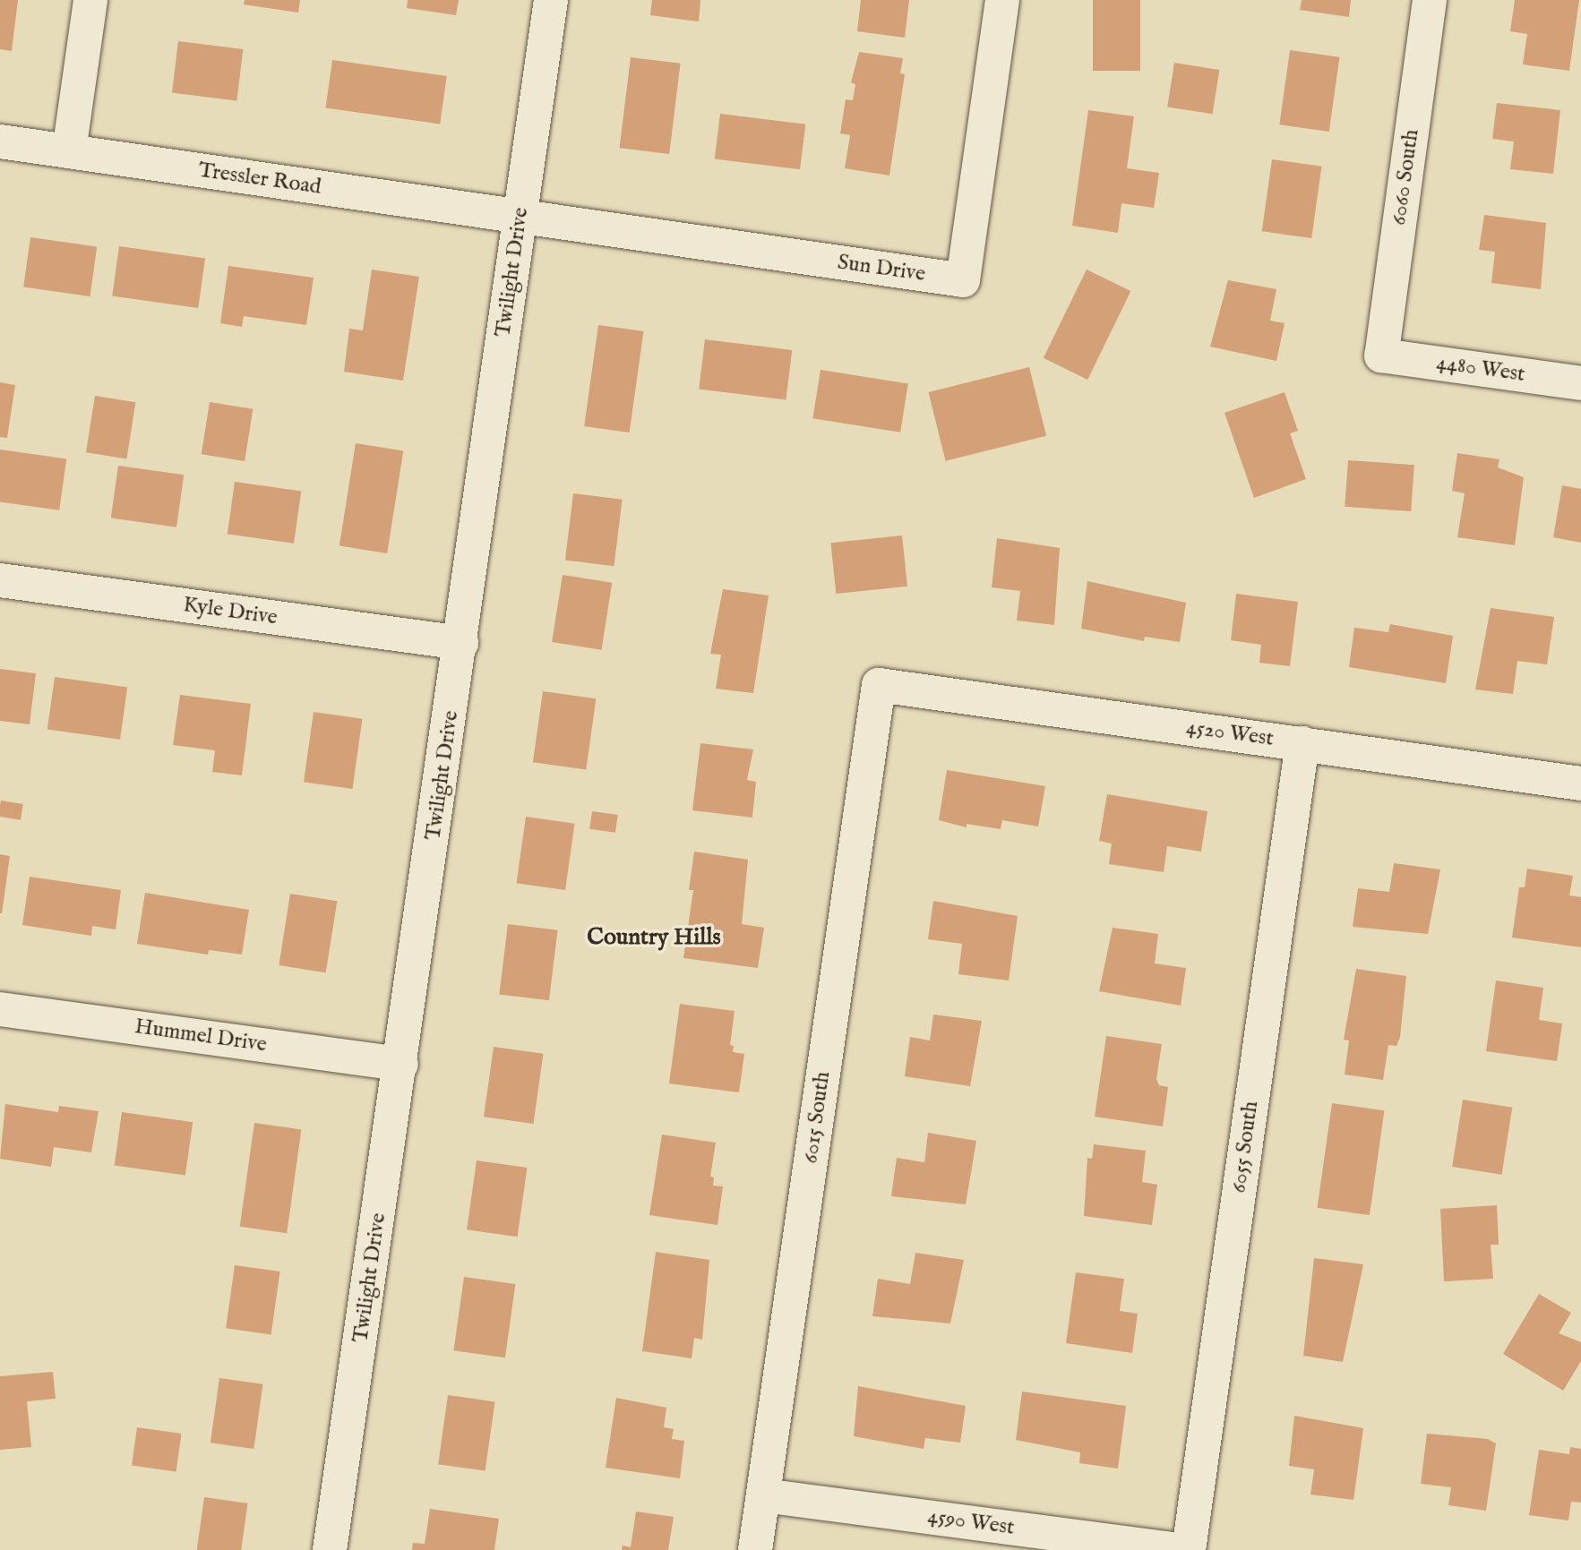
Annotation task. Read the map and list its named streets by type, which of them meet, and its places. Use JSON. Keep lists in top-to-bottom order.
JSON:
{
  "streets": {
    "street": [
      "6060 South",
      "Tressler Road",
      "Sun Drive",
      "Twilight Drive",
      "4480 West",
      "Kyle Drive",
      "4520 West",
      "Hummel Drive",
      "6015 South",
      "6055 South",
      "4590 West"
    ]
  },
  "crossings": [
    ["6060 South", "4480 West"],
    ["Tressler Road", "Sun Drive"],
    ["Tressler Road", "Twilight Drive"],
    ["Sun Drive", "Twilight Drive"],
    ["Twilight Drive", "Kyle Drive"],
    ["Twilight Drive", "Hummel Drive"],
    ["4520 West", "6015 South"],
    ["4520 West", "6055 South"],
    ["6015 South", "4590 West"]
  ],
  "districts": ["Country Hills"]
}
